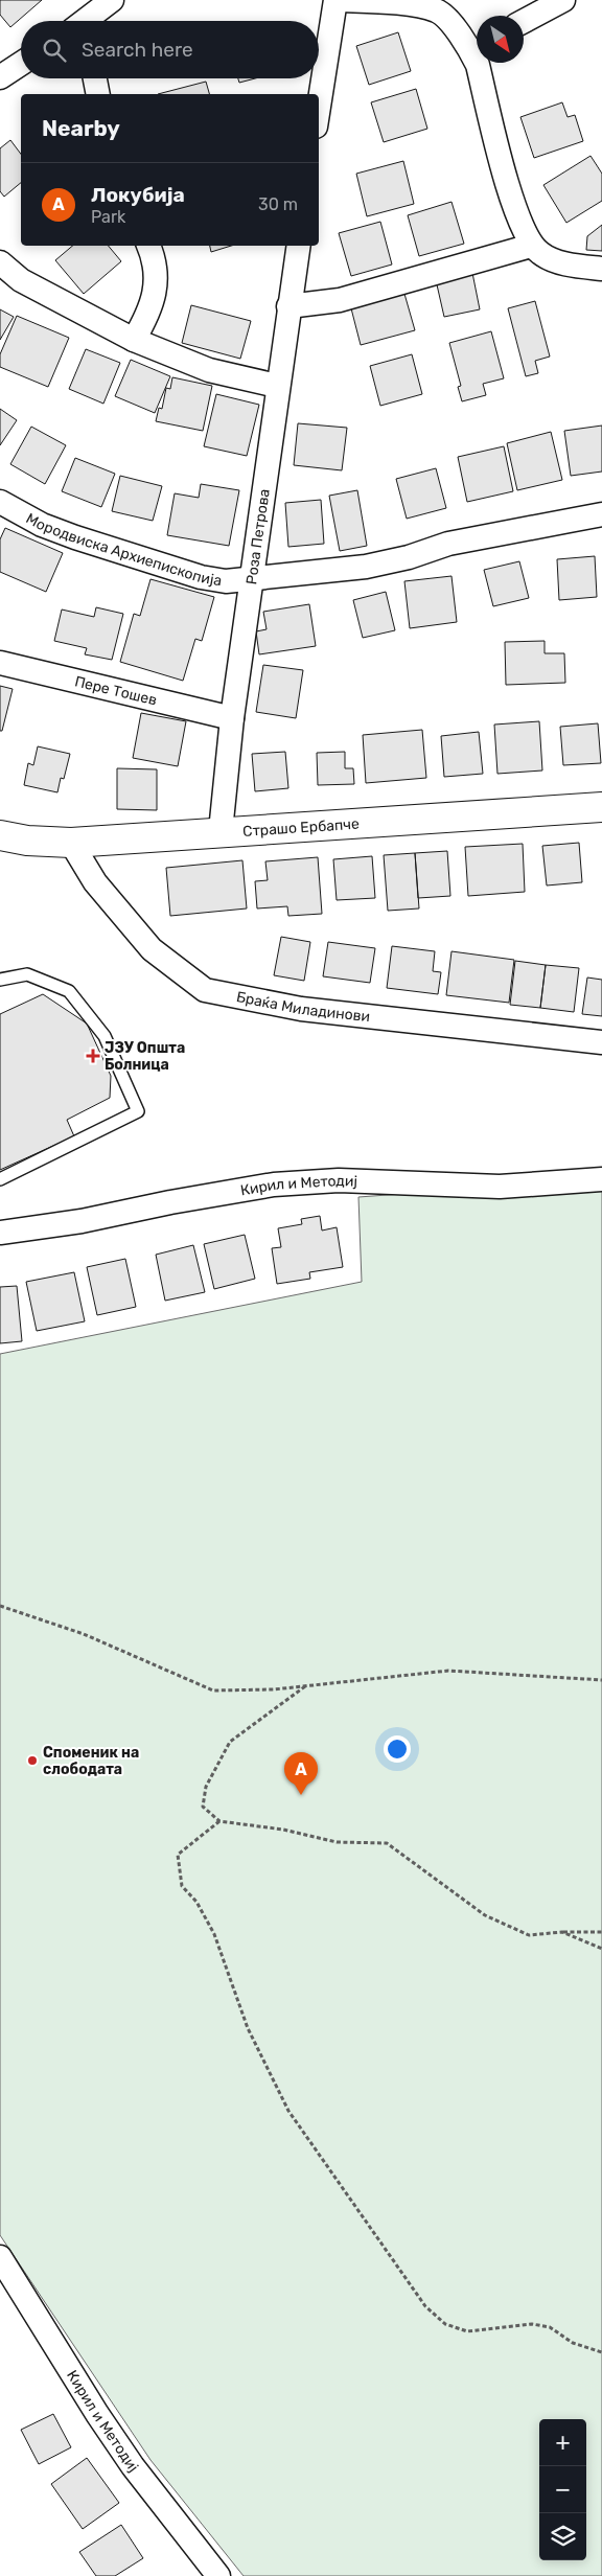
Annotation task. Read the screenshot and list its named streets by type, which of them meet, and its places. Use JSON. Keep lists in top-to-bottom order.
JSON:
{
  "streets": {
    "main road": ["Страшо Ербапче"],
    "street": [
      "Роза Петрова",
      "Мородвиска Архиепископија",
      "Пере Тошев",
      "Браќа Миладинови",
      "Кирил и Методиј"
    ]
  },
  "crossings": [
    ["Роза Петрова", "Мородвиска Архиепископија"],
    ["Роза Петрова", "Пере Тошев"],
    ["Роза Петрова", "Страшо Ербапче"],
    ["Страшо Ербапче", "Браќа Миладинови"]
  ],
  "places": {
    "health": ["ЈЗУ Општа Болница"],
    "other": ["Споменик на слободата"]
  },
  "north": "bottom right",
  "page": {
    "search": "Search here",
    "heading": "Nearby",
    "list": [
      {
        "mark": "A",
        "name": "Локубија",
        "note": "Park",
        "value": "30 m"
      }
    ],
    "pins": "A",
    "map_buttons": ["+", "−"]
  }
}
